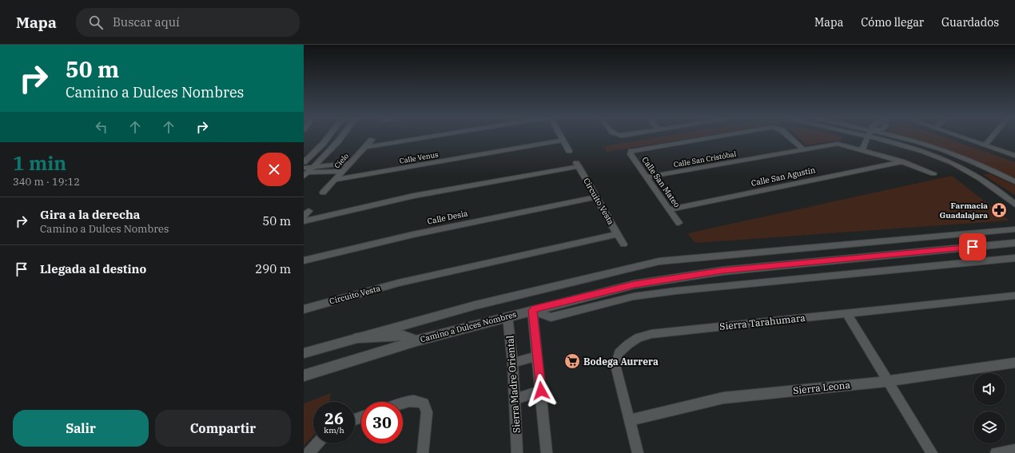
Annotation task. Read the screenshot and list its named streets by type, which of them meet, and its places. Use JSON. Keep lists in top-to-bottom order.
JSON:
{
  "streets": {
    "main road": ["Camino a Dulces Nombres"],
    "street": [
      "Calle Venus",
      "Calle San Cristóbal",
      "Cielo",
      "Calle San Agustín",
      "Calle San Mateo",
      "Circuito Vesta",
      "Calle Desia",
      "Sierra Tarahumara",
      "Sierra Madre Oriental",
      "Sierra Leona"
    ]
  },
  "crossings": [
    ["Calle Venus", "Cielo"],
    ["Calle San Cristóbal", "Calle San Agustín"],
    ["Calle San Cristóbal", "Calle San Mateo"],
    ["Calle San Agustín", "Calle San Mateo"],
    ["Circuito Vesta", "Calle Desia"],
    ["Sierra Tarahumara", "Sierra Leona"],
    ["Camino a Dulces Nombres", "Sierra Madre Oriental"]
  ],
  "places": {
    "pharmacy": ["Farmacia Guadalajara"],
    "supermarket": ["Bodega Aurrera"]
  },
  "page": {
    "header": "Mapa",
    "search": "Buscar aquí",
    "nav": ["Mapa", "Cómo llegar", "Guardados"],
    "turn": ["50 m", "Camino a Dulces Nombres"],
    "heading": ["1 min", "340 m · 19:12"],
    "list": [
      {
        "name": "Gira a la derecha",
        "note": "Camino a Dulces Nombres",
        "value": "50 m"
      },
      {
        "name": "Llegada al destino",
        "value": "290 m"
      }
    ],
    "speed": "26 km/h",
    "limit": "30",
    "buttons": ["Salir", "Compartir"]
  }
}
